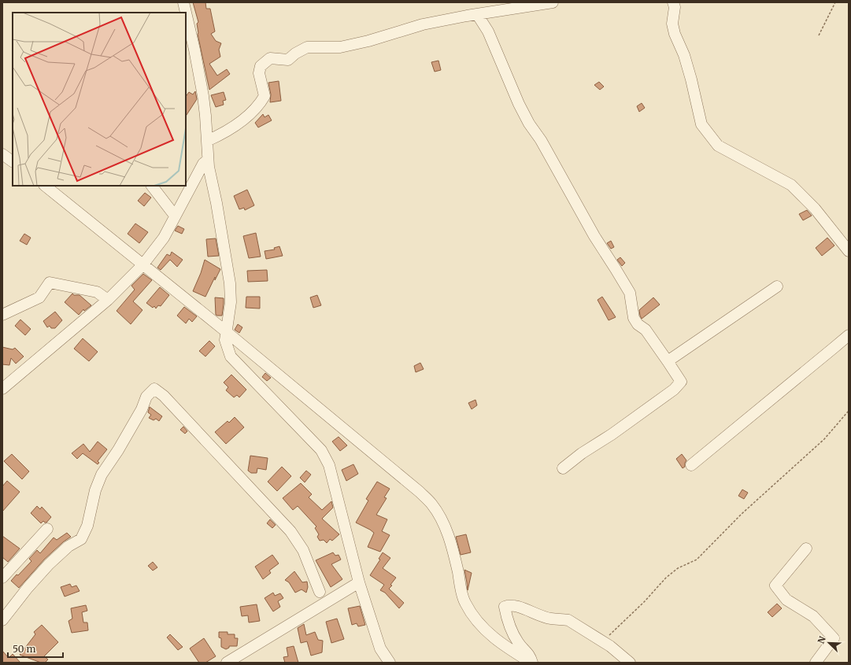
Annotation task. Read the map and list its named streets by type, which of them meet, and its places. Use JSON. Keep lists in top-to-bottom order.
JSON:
{
  "scale_bar": "50 m",
  "north": "top left"
}
